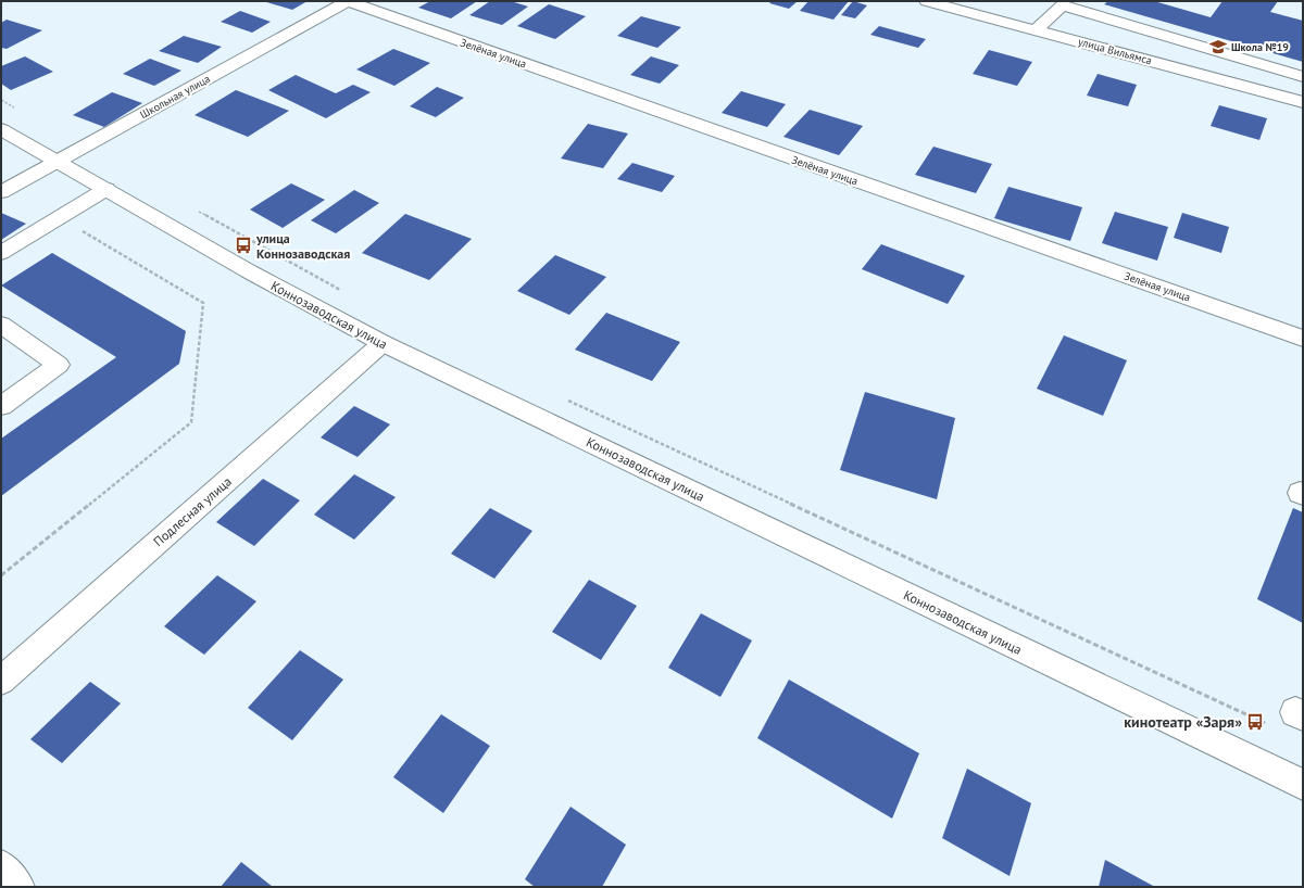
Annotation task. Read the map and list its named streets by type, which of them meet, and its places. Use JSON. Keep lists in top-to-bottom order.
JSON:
{
  "streets": {
    "street": [
      "улица Вильямса",
      "Зелёная улица",
      "Школьная улица",
      "Коннозаводская улица",
      "Подлесная улица"
    ]
  },
  "crossings": [
    ["Зелёная улица", "Школьная улица"],
    ["Школьная улица", "Коннозаводская улица"],
    ["Коннозаводская улица", "Подлесная улица"]
  ],
  "places": {
    "school or university": ["Школа №19"],
    "bus stop": ["улица Коннозаводская", "кинотеатр «Заря»"]
  }
}
